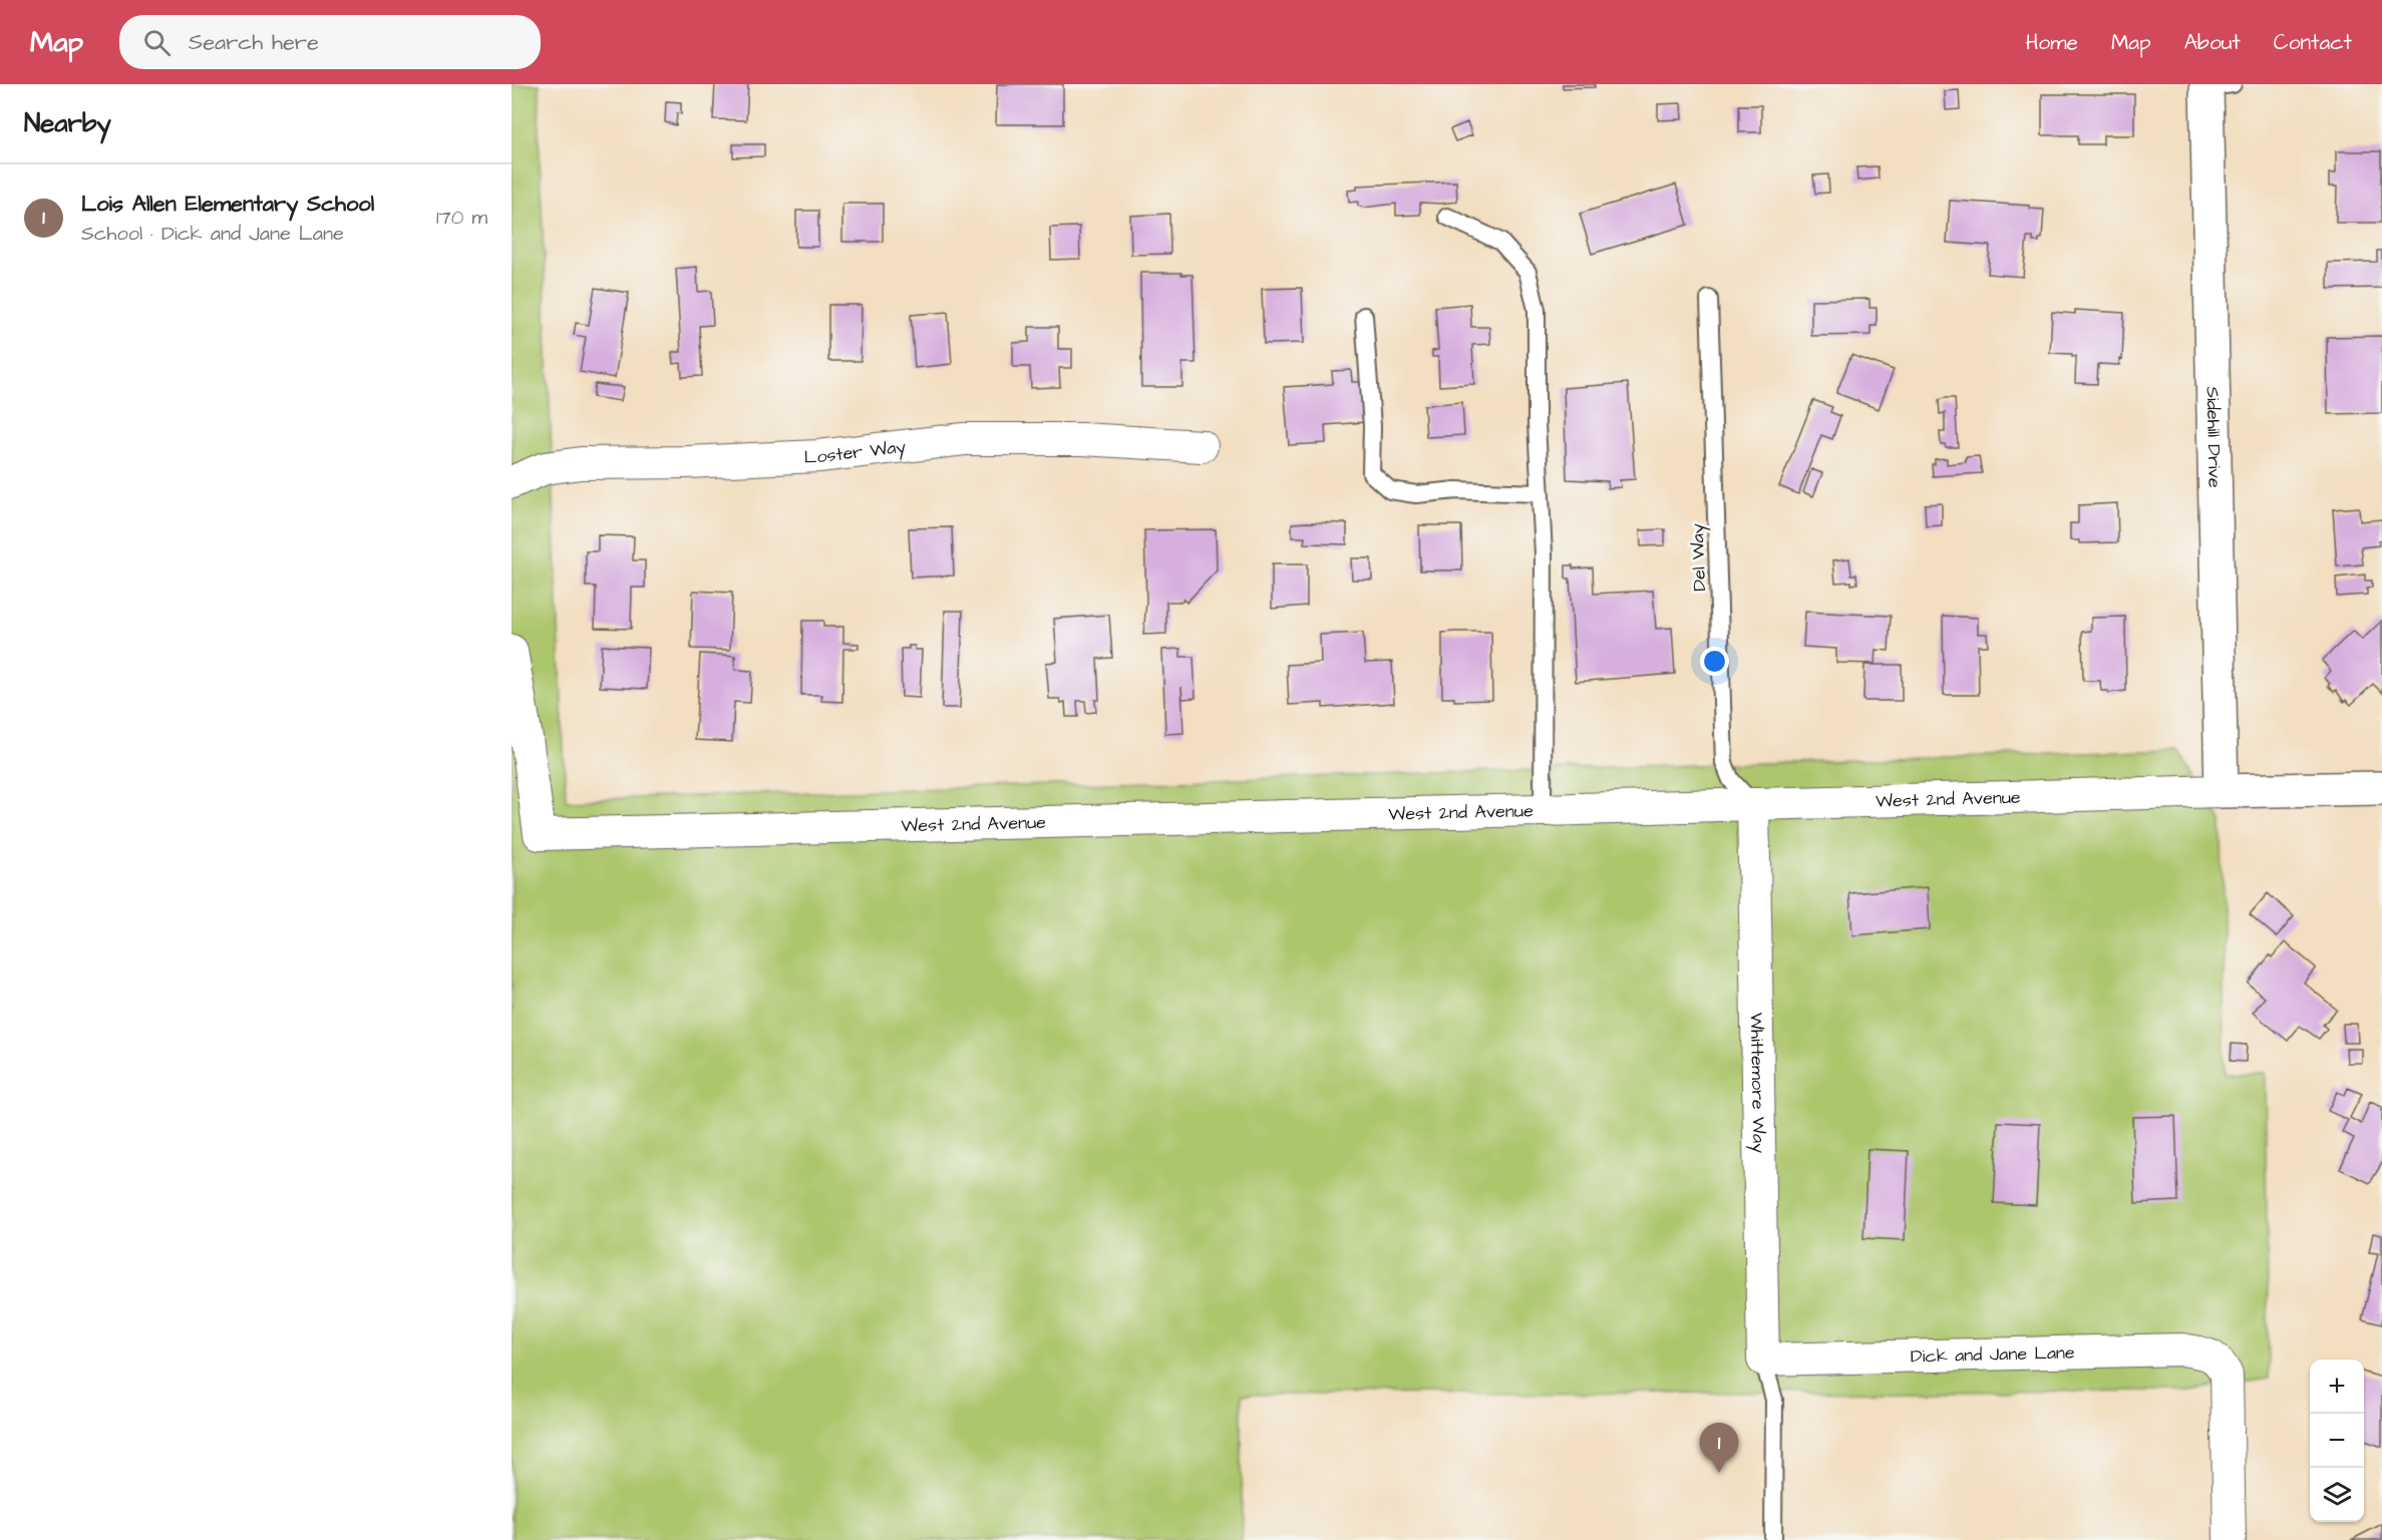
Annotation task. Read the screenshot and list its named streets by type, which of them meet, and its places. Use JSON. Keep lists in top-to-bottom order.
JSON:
{
  "streets": {
    "street": [
      "Sidehill Drive",
      "Loster Way",
      "West 2nd Avenue",
      "Whittemore Way",
      "Dick and Jane Lane"
    ],
    "lane": ["Del Way"]
  },
  "crossings": [
    ["Sidehill Drive", "West 2nd Avenue"],
    ["Del Way", "West 2nd Avenue"],
    ["Del Way", "Whittemore Way"],
    ["West 2nd Avenue", "Whittemore Way"],
    ["Whittemore Way", "Dick and Jane Lane"]
  ],
  "page": {
    "header": "Map",
    "search": "Search here",
    "nav": [
      "Home",
      "Map",
      "About",
      "Contact"
    ],
    "heading": "Nearby",
    "list": [
      {
        "mark": "1",
        "name": "Lois Allen Elementary School",
        "note": "School · Dick and Jane Lane",
        "value": "170 m"
      }
    ],
    "map_buttons": ["+", "−"],
    "pins": "1"
  }
}
